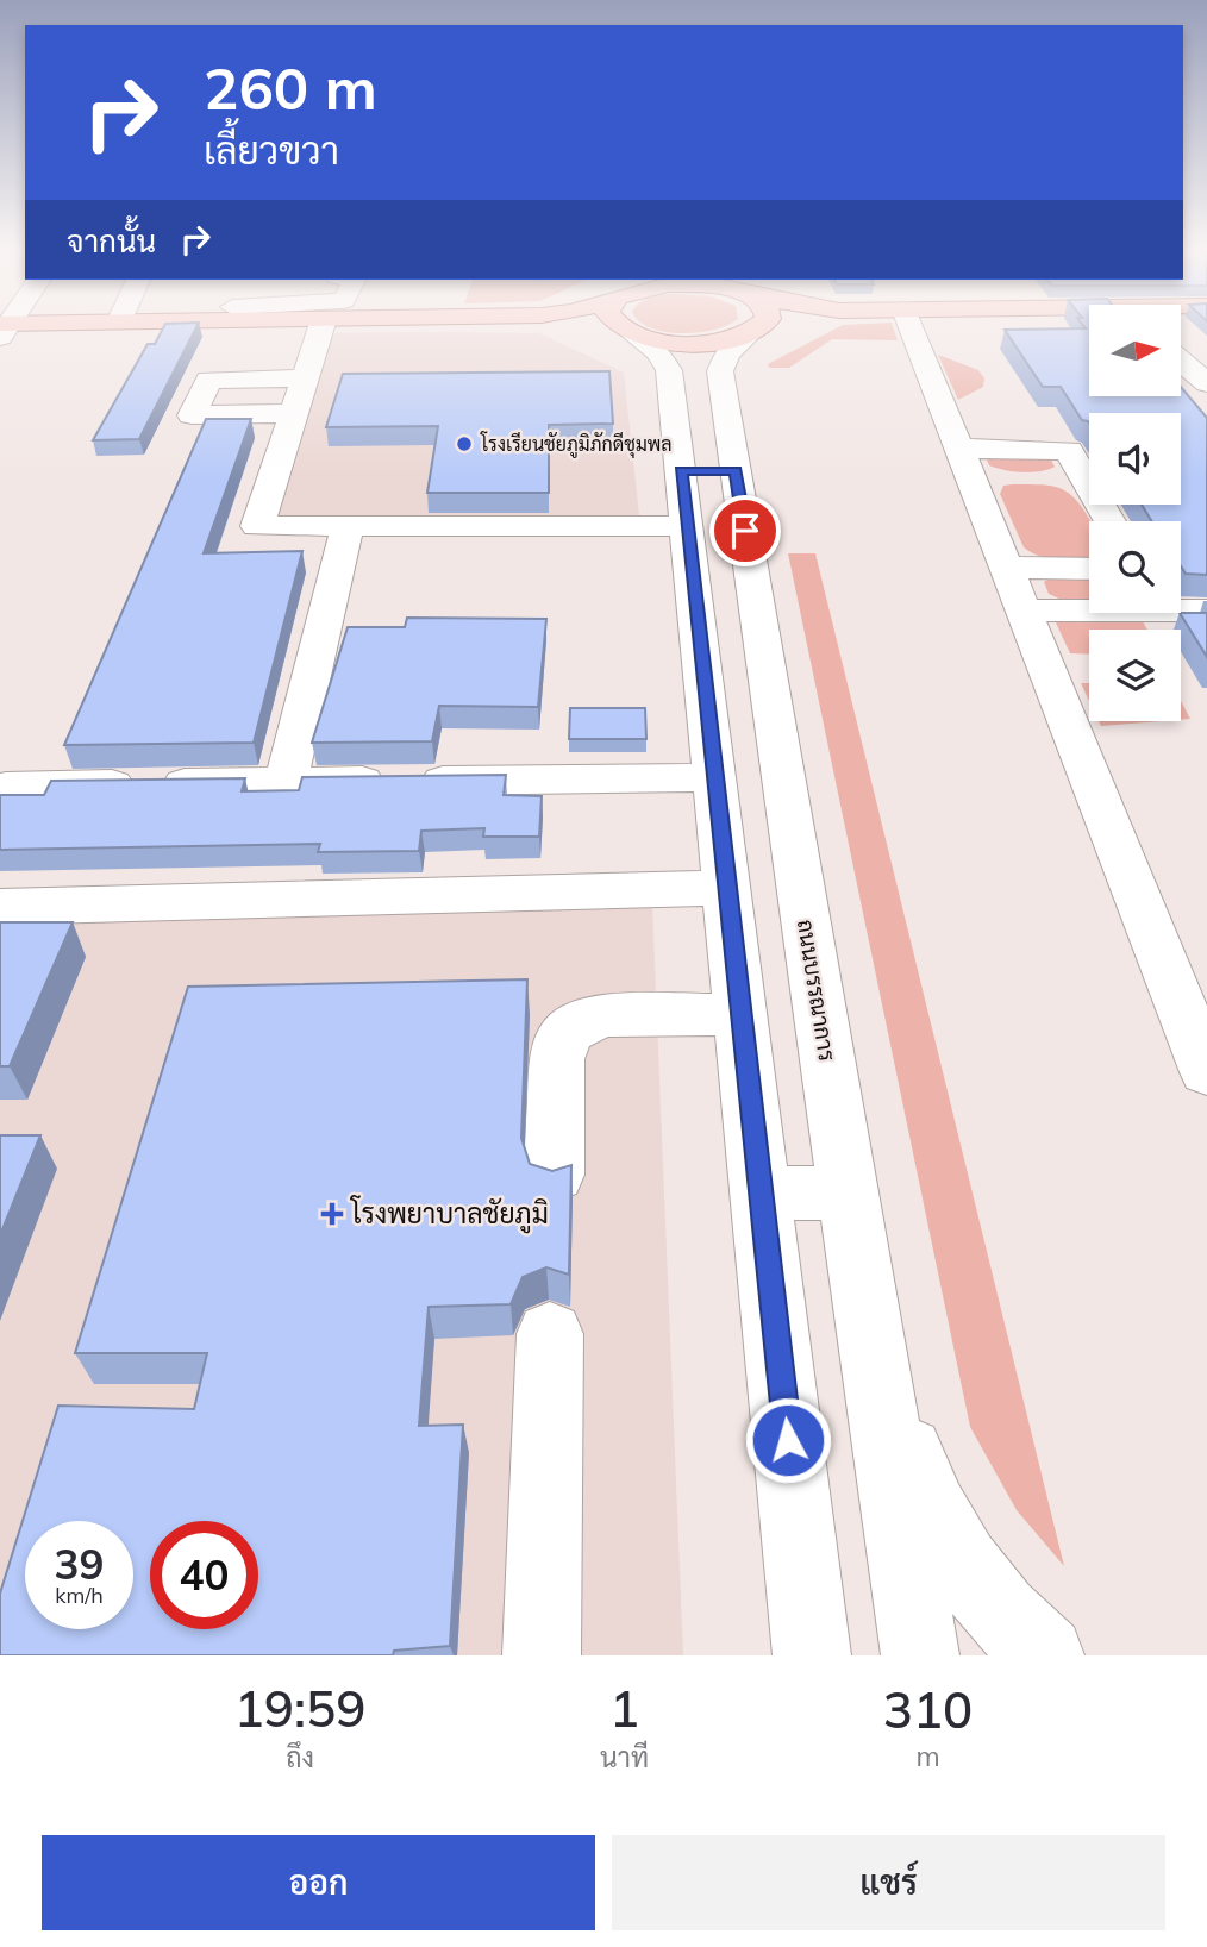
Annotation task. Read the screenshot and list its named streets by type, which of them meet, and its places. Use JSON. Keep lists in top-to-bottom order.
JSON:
{
  "streets": {
    "street": ["ถนนบรรณาการ"]
  },
  "places": {
    "other": ["โรงเรียนชัยภูมิภักดีชุมพล"],
    "health": ["โรงพยาบาลชัยภูมิ"]
  },
  "north": "right",
  "page": {
    "turn": ["260 m", "เลี้ยวขวา"],
    "then": "จากนั้น",
    "speed": "39 km/h",
    "limit": "40",
    "eta": [
      "19:59",
      "ถึง",
      "1",
      "นาที",
      "310",
      "m"
    ],
    "buttons": ["ออก", "แชร์"]
  }
}
